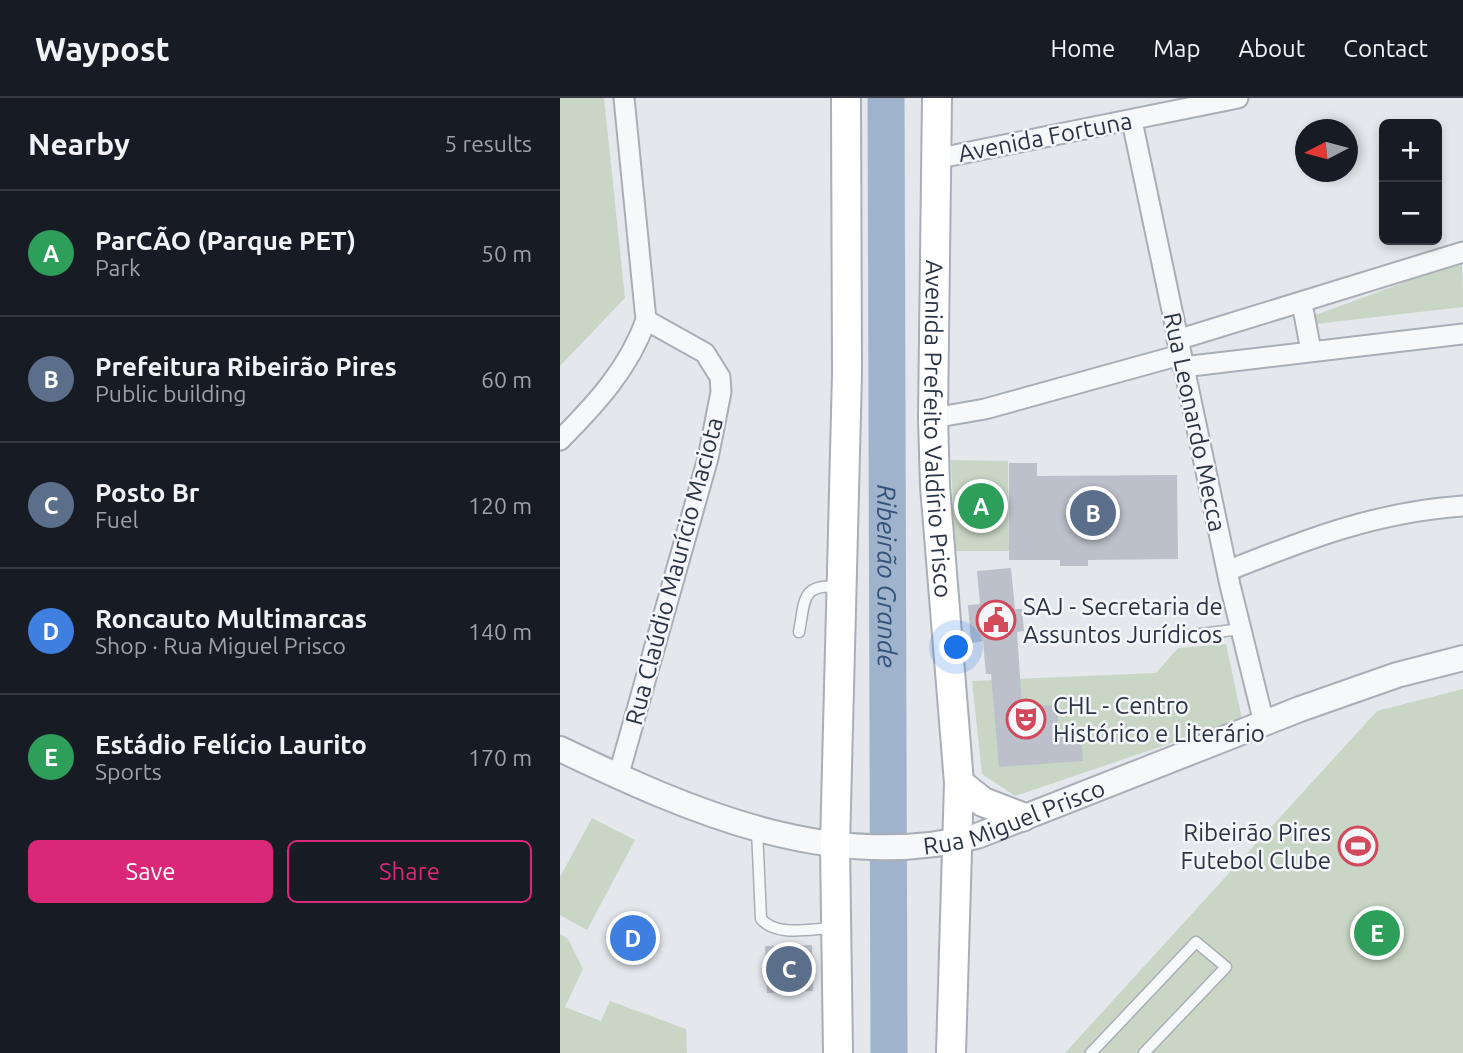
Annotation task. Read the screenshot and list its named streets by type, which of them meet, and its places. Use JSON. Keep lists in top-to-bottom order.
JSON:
{
  "streets": {
    "main road": ["Avenida Prefeito Valdírio Prisco"],
    "street": [
      "Avenida Fortuna",
      "Rua Leonardo Mecca",
      "Rua Claúdio Maurício Maciota",
      "Rua Miguel Prisco"
    ]
  },
  "crossings": [
    ["Avenida Fortuna", "Rua Leonardo Mecca"],
    ["Avenida Fortuna", "Avenida Prefeito Valdírio Prisco"],
    ["Rua Leonardo Mecca", "Rua Miguel Prisco"],
    ["Avenida Prefeito Valdírio Prisco", "Rua Miguel Prisco"],
    ["Rua Claúdio Maurício Maciota", "Rua Miguel Prisco"]
  ],
  "water": ["Ribeirão Grande"],
  "places": {
    "public building": ["SAJ - Secretaria de Assuntos Jurídicos"],
    "theatre": ["CHL - Centro Histórico e Literário"],
    "sports": ["Ribeirão Pires Futebol Clube"]
  },
  "north": "left",
  "page": {
    "header": "Waypost",
    "nav": [
      "Home",
      "Map",
      "About",
      "Contact"
    ],
    "heading": ["Nearby", "5 results"],
    "map_buttons": ["+", "−"],
    "list": [
      {
        "mark": "A",
        "name": "ParCÃO (Parque PET)",
        "note": "Park",
        "value": "50 m"
      },
      {
        "mark": "B",
        "name": "Prefeitura Ribeirão Pires",
        "note": "Public building",
        "value": "60 m"
      },
      {
        "mark": "C",
        "name": "Posto Br",
        "note": "Fuel",
        "value": "120 m"
      },
      {
        "mark": "D",
        "name": "Roncauto Multimarcas",
        "note": "Shop · Rua Miguel Prisco",
        "value": "140 m"
      },
      {
        "mark": "E",
        "name": "Estádio Felício Laurito",
        "note": "Sports",
        "value": "170 m"
      }
    ],
    "pins": [
      "A",
      "B",
      "E",
      "D",
      "C"
    ],
    "buttons": ["Save", "Share"]
  }
}
